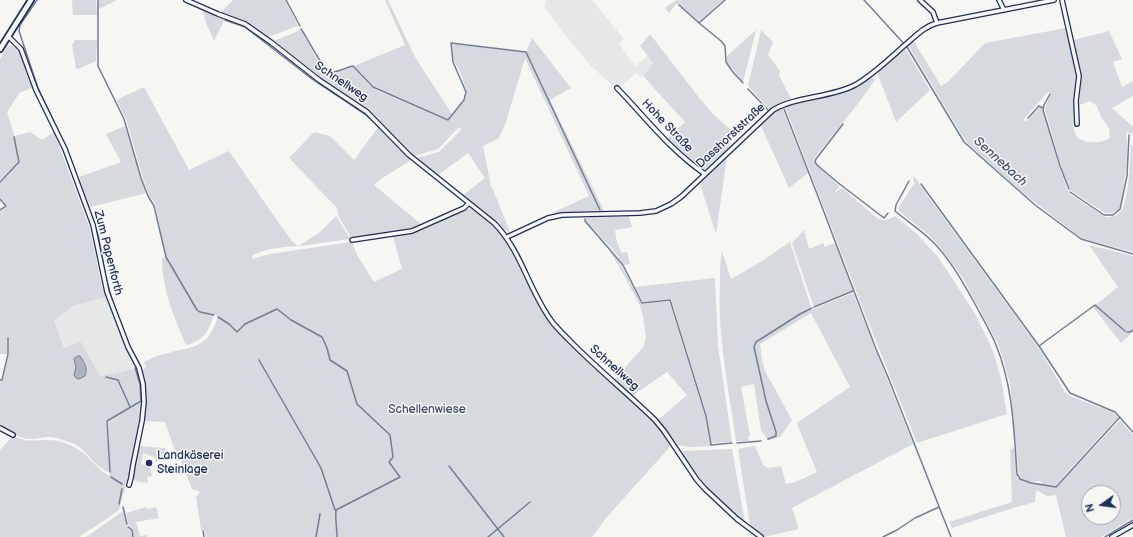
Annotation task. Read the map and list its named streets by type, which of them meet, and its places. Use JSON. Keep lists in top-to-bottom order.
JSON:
{
  "streets": {
    "street": [
      "Schnellweg",
      "Hohe Straße",
      "Dasshorststraße",
      "Zum Papenforth"
    ]
  },
  "crossings": [
    ["Schnellweg", "Dasshorststraße"],
    ["Hohe Straße", "Dasshorststraße"]
  ],
  "water": ["Sennebach"],
  "parks": ["Schellenwiese"],
  "places": ["Landkäserei Steinlage"],
  "north": "left"
}
